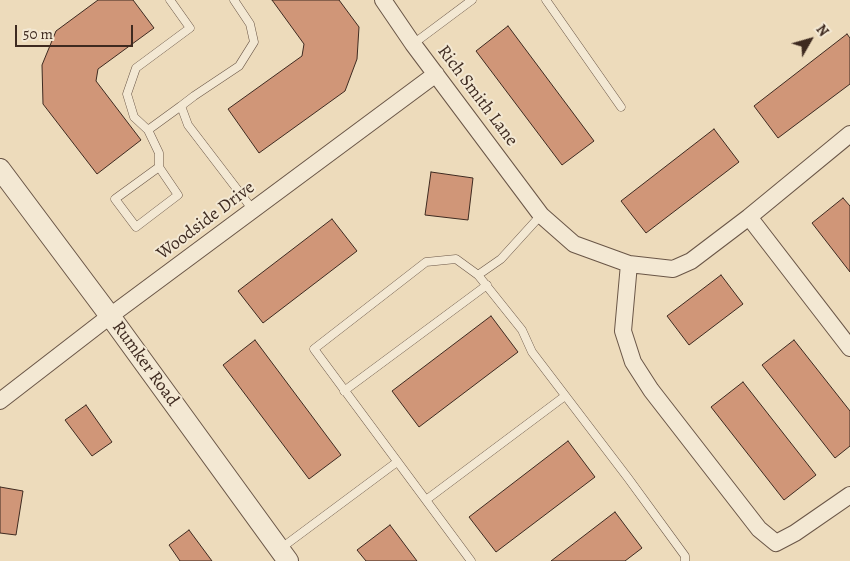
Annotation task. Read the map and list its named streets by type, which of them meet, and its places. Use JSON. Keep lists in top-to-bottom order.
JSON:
{
  "streets": {
    "street": ["Rich Smith Lane", "Woodside Drive", "Rumker Road"]
  },
  "crossings": [
    ["Rich Smith Lane", "Woodside Drive"],
    ["Woodside Drive", "Rumker Road"]
  ],
  "scale_bar": "50 m",
  "north": "top right"
}
